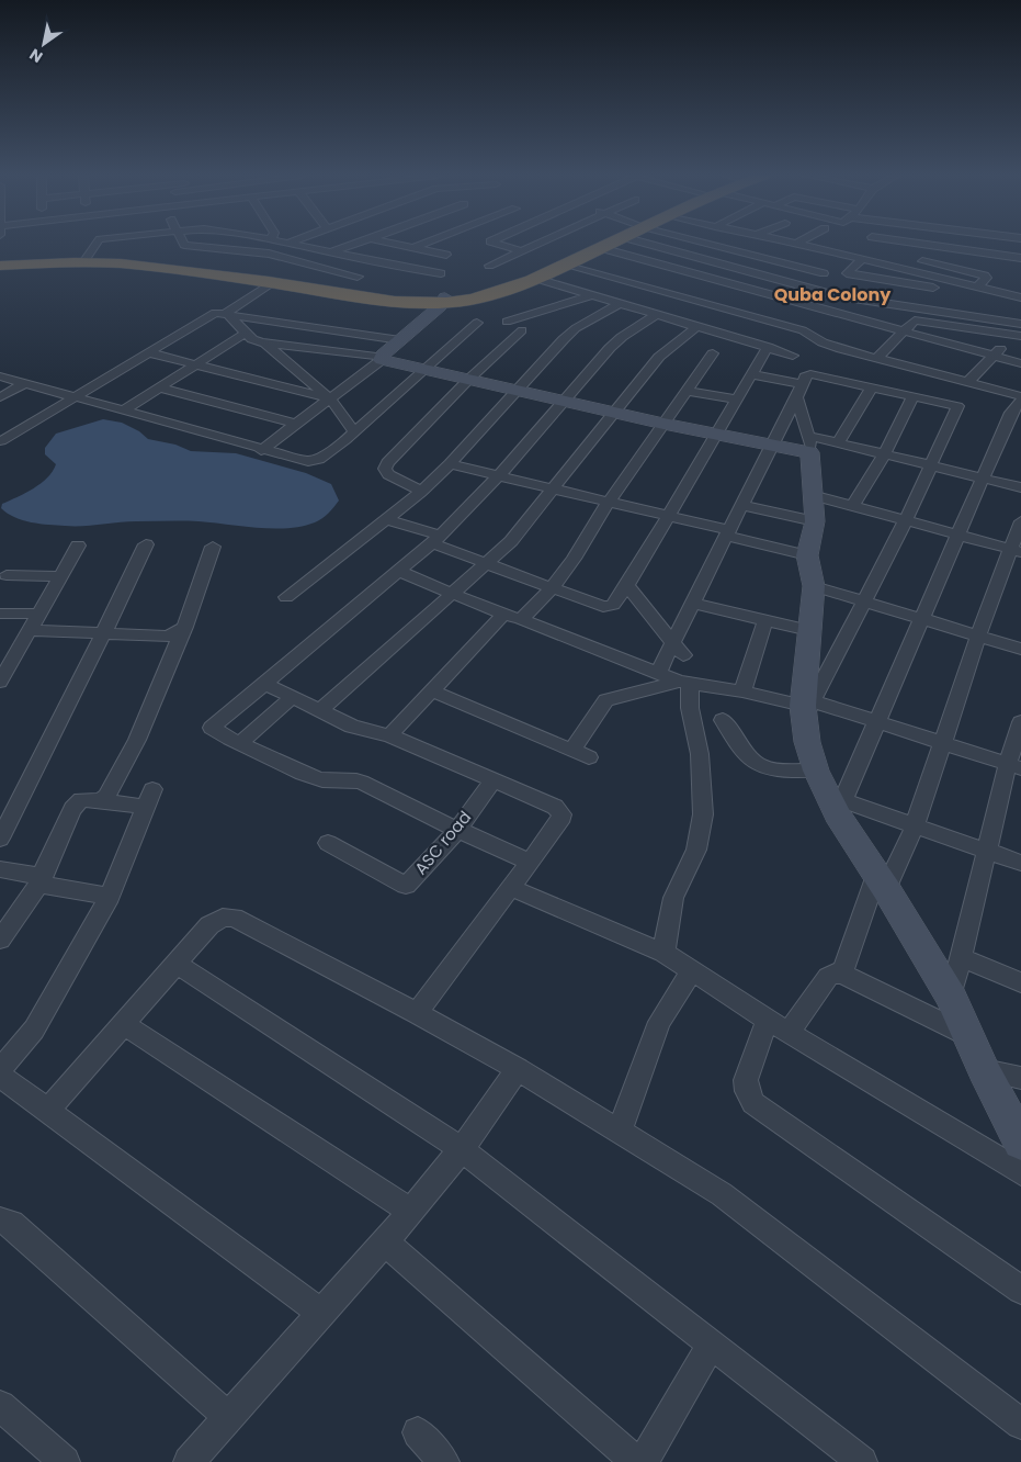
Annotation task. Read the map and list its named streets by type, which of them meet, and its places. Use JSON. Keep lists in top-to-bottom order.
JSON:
{
  "streets": {
    "street": ["ASC road"]
  },
  "districts": ["Quba Colony"],
  "north": "bottom left"
}
